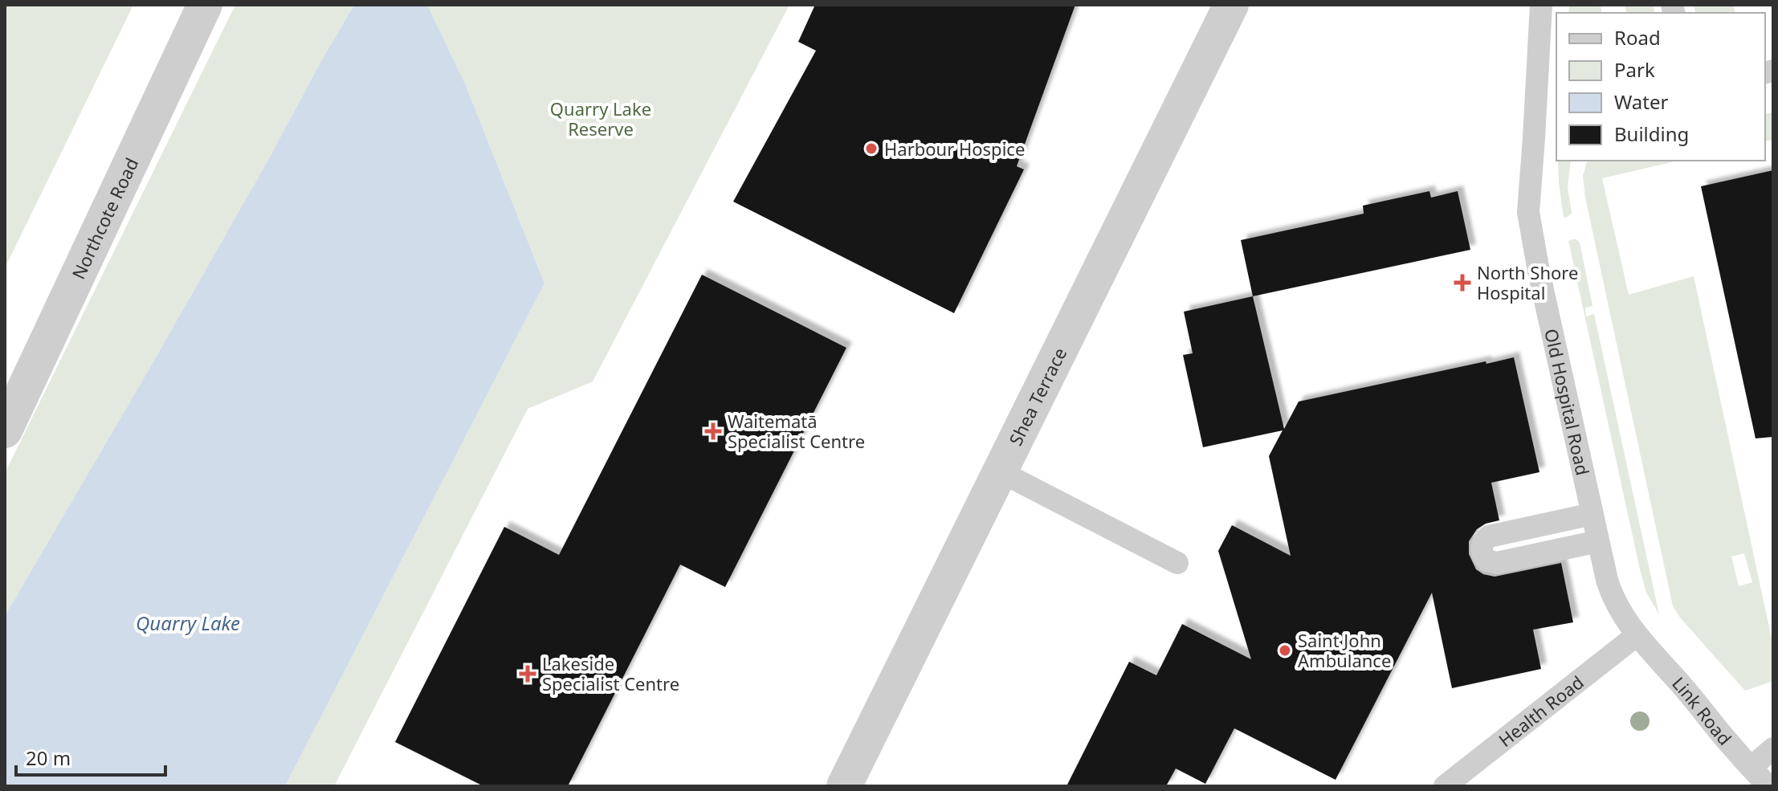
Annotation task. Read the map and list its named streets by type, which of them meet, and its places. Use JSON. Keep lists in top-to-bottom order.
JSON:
{
  "streets": {
    "street": ["Northcote Road", "Shea Terrace"],
    "lane": ["Old Hospital Road", "Health Road", "Link Road"]
  },
  "crossings": [
    ["Old Hospital Road", "Health Road"],
    ["Old Hospital Road", "Link Road"],
    ["Health Road", "Link Road"]
  ],
  "water": ["Quarry Lake"],
  "parks": ["Quarry Lake Reserve"],
  "places": {
    "other": ["Harbour Hospice", "Saint John Ambulance"],
    "health": ["North Shore Hospital", "Waitematā Specialist Centre", "Lakeside Specialist Centre"]
  },
  "legend": [
    "Road",
    "Park",
    "Water",
    "Building"
  ],
  "scale_bar": "20 m"
}
